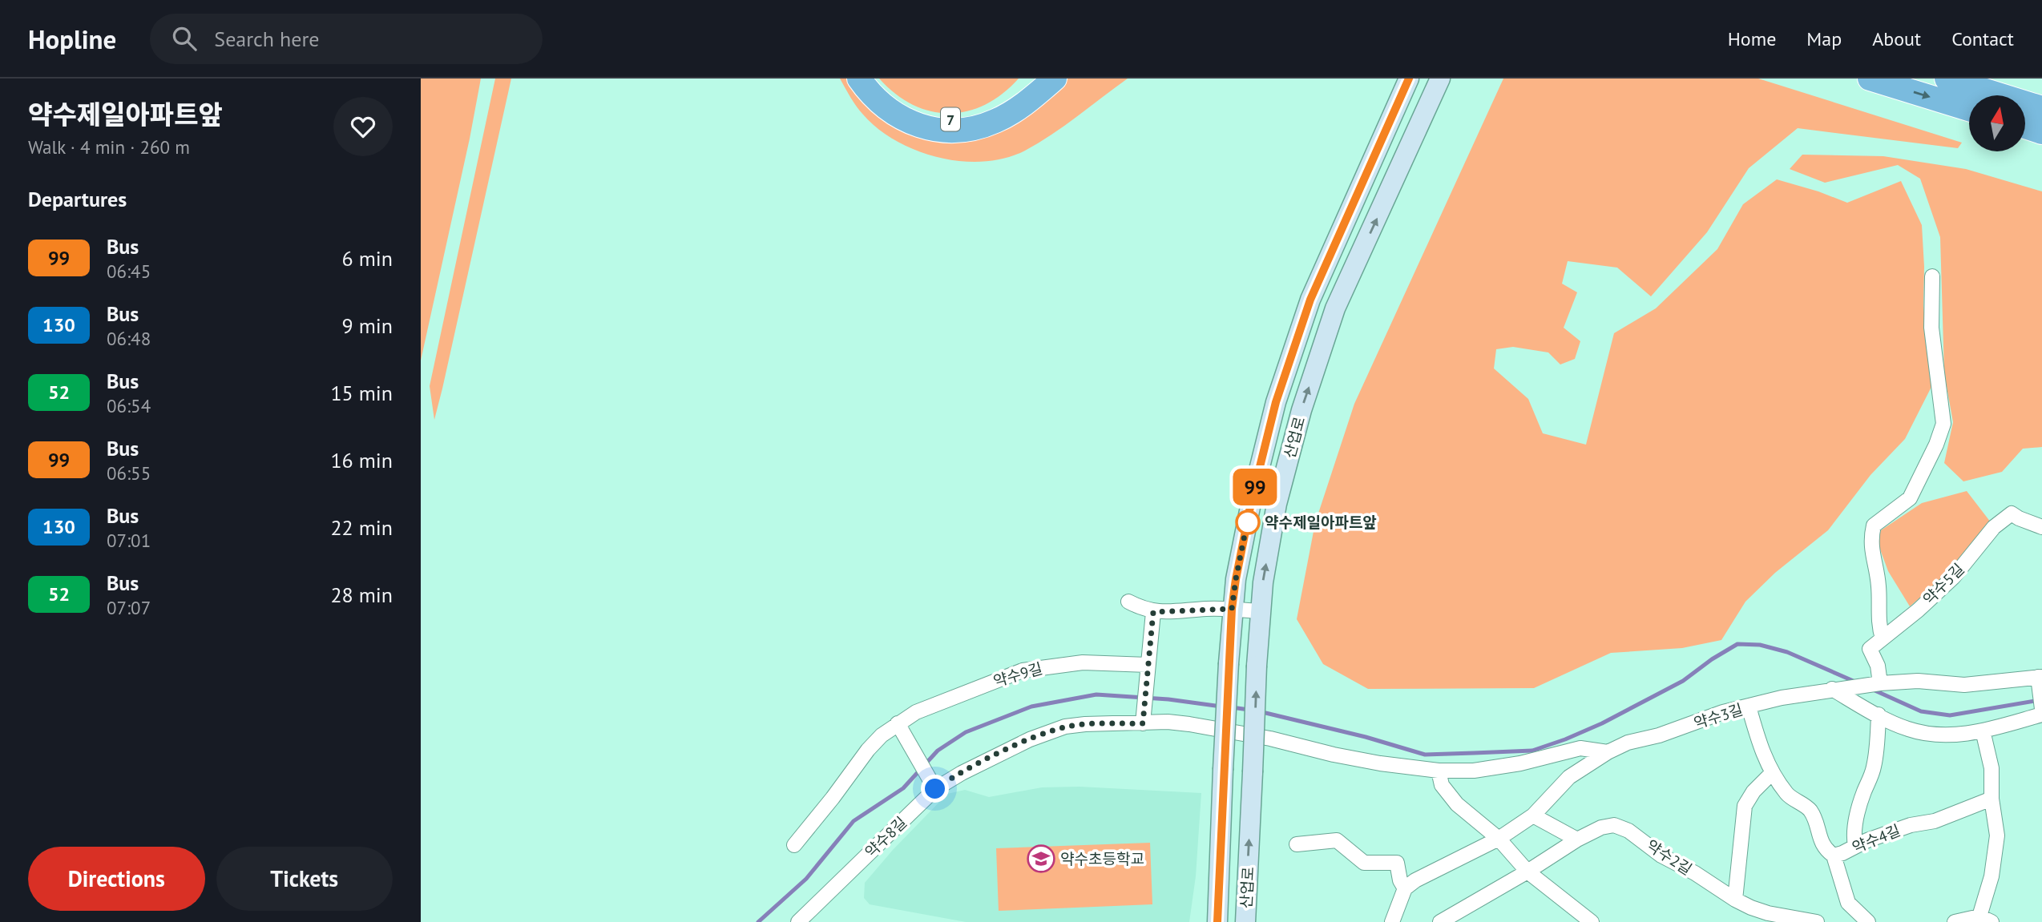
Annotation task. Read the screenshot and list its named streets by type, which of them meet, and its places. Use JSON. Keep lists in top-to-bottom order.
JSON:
{
  "streets": {
    "highway": ["7"],
    "main road": ["산업로"],
    "street": [
      "약수5길",
      "약수9길",
      "약수3길",
      "약수8길",
      "약수4길",
      "약수2길"
    ]
  },
  "crossings": [
    ["약수5길", "약수3길"],
    ["약수3길", "약수4길"]
  ],
  "places": {
    "other": ["약수제일아파트앞"],
    "school or university": ["약수초등학교"]
  },
  "lines": ["bus line 99"],
  "north": "top",
  "page": {
    "header": "Hopline",
    "search": "Search here",
    "nav": [
      "Home",
      "Map",
      "About",
      "Contact"
    ],
    "heading": [
      ["약수제일아파트앞", "Walk · 4 min · 260 m"],
      "Departures"
    ],
    "on_map": "99",
    "list": [
      {
        "mark": "99",
        "name": "Bus",
        "note": "06:45",
        "value": "6 min"
      },
      {
        "mark": "130",
        "name": "Bus",
        "note": "06:48",
        "value": "9 min"
      },
      {
        "mark": "52",
        "name": "Bus",
        "note": "06:54",
        "value": "15 min"
      },
      {
        "mark": "99",
        "name": "Bus",
        "note": "06:55",
        "value": "16 min"
      },
      {
        "mark": "130",
        "name": "Bus",
        "note": "07:01",
        "value": "22 min"
      },
      {
        "mark": "52",
        "name": "Bus",
        "note": "07:07",
        "value": "28 min"
      }
    ],
    "buttons": ["Directions", "Tickets"]
  }
}
